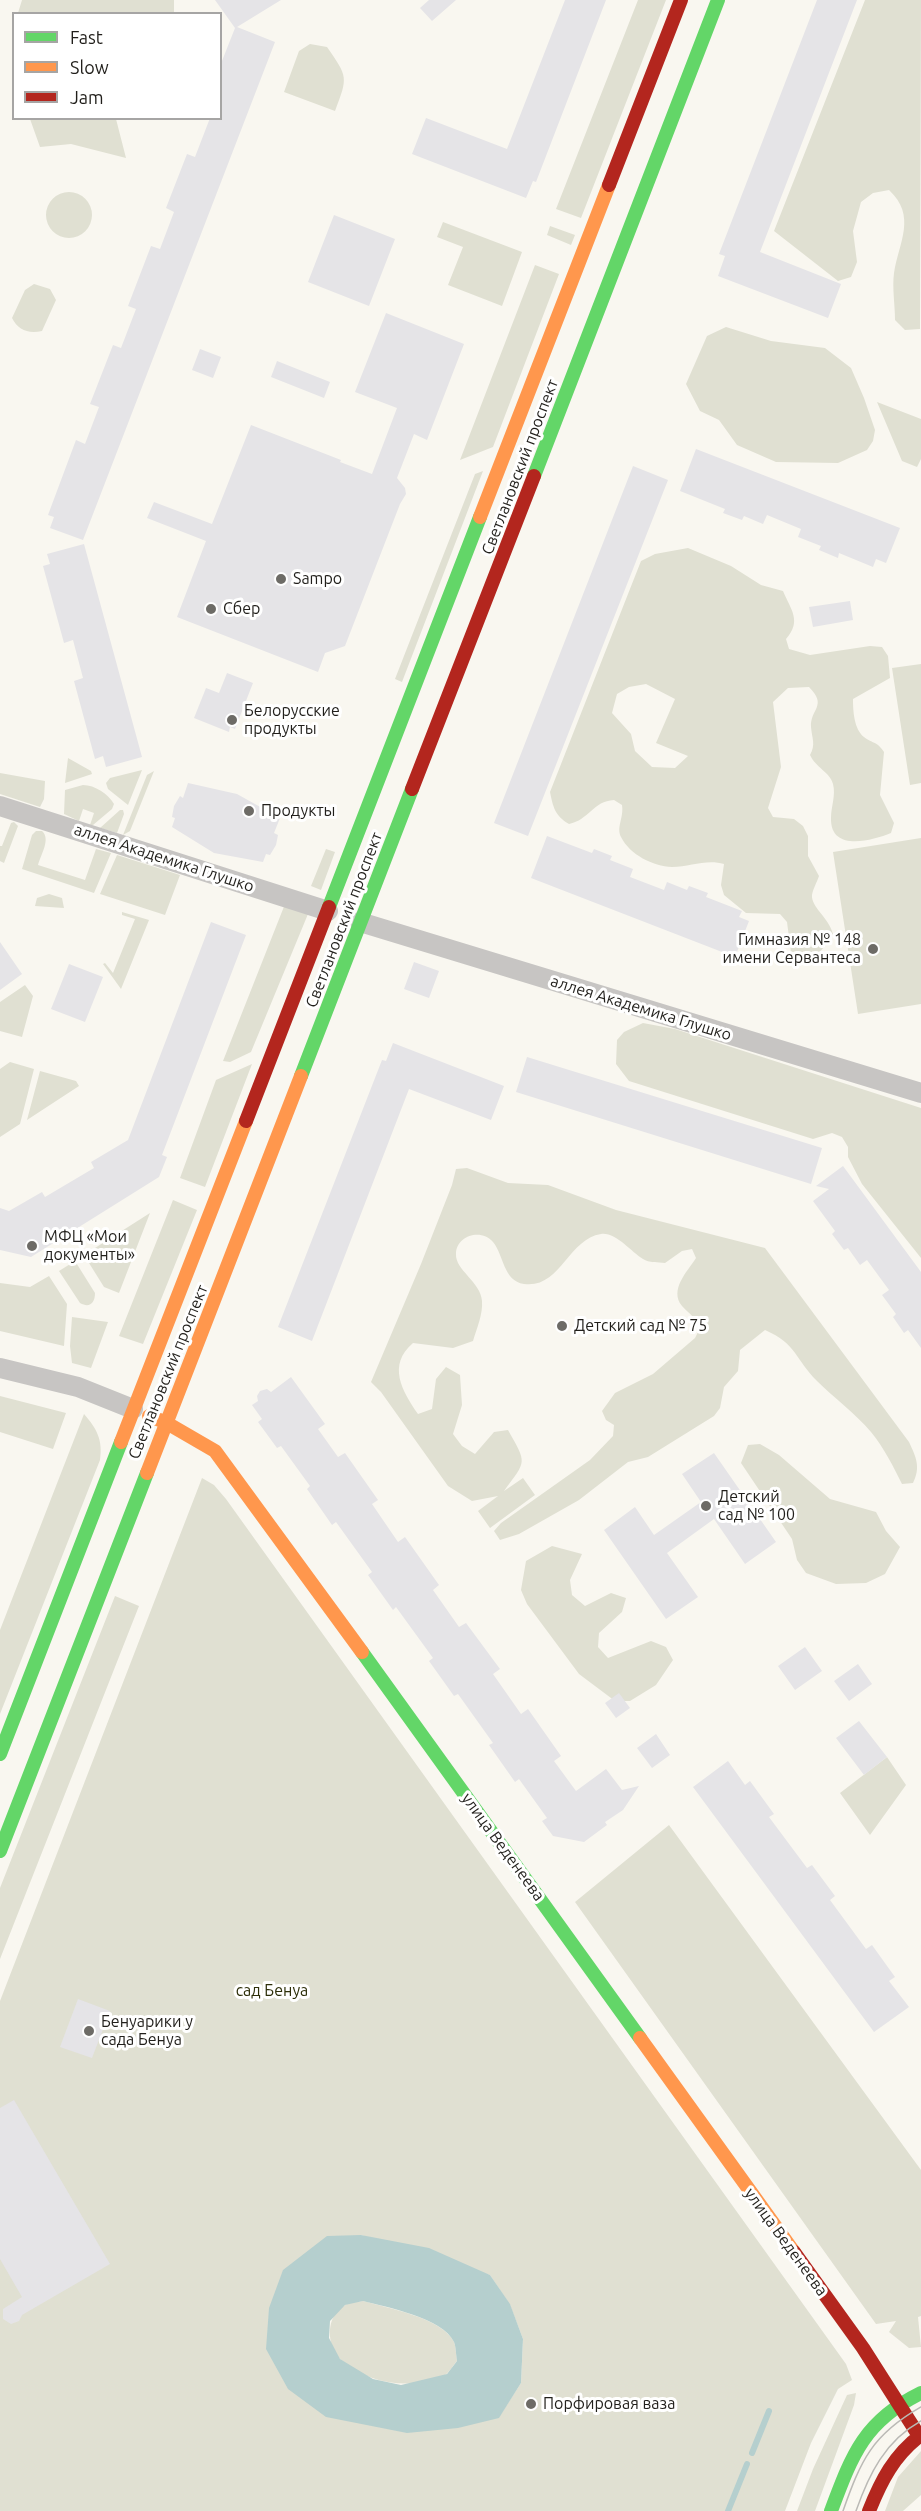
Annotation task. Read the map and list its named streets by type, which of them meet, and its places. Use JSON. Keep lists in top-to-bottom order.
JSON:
{
  "streets": {
    "main road": ["Светлановский проспект", "улица Веденеева"],
    "street": ["аллея Академика Глушко"]
  },
  "crossings": [
    ["Светлановский проспект", "аллея Академика Глушко"],
    ["Светлановский проспект", "улица Веденеева"]
  ],
  "parks": ["сад Бенуа"],
  "places": [
    "Sampo",
    "Сбер",
    "Белорусские продукты",
    "Продукты",
    "Гимназия № 148 имени Сервантеса",
    "МФЦ «Мои документы»",
    "Детский сад № 75",
    "Детский сад № 100",
    "Бенуарики у сада Бенуа",
    "Порфировая ваза"
  ],
  "legend": ["Fast", "Slow", "Jam"]
}
